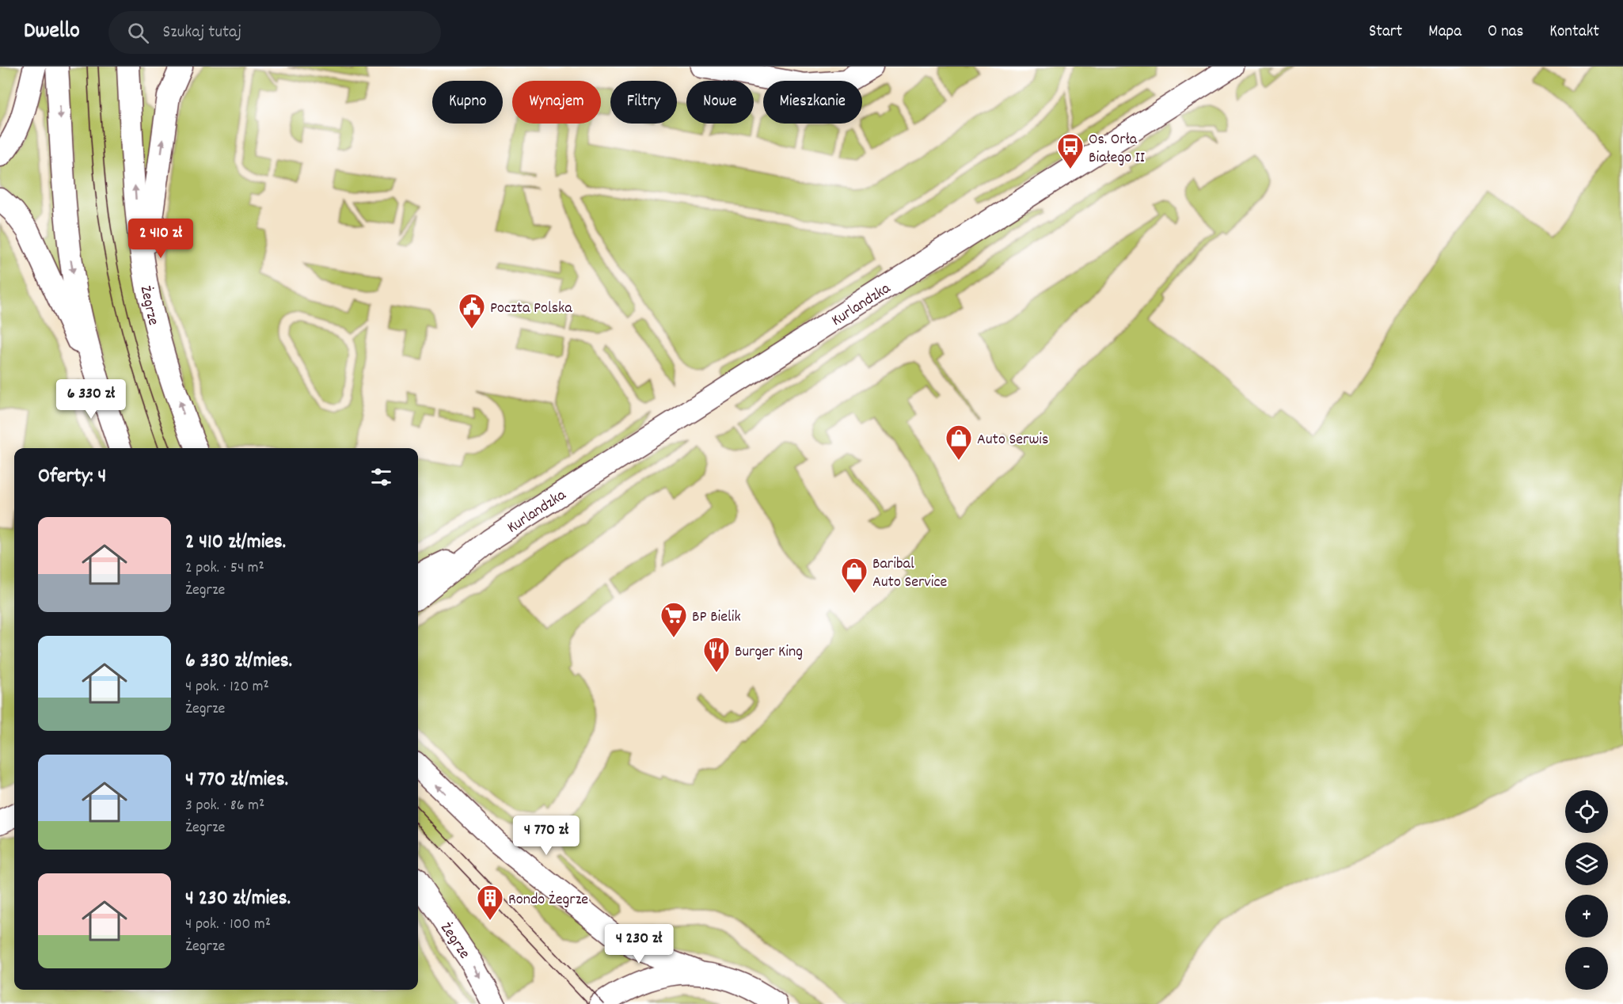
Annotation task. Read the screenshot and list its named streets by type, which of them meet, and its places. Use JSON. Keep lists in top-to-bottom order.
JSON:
{
  "streets": {
    "street": ["Kurlandzka", "Żegrze"]
  },
  "places": {
    "bus stop": ["Os. Orła Białego II"],
    "public building": ["Poczta Polska"],
    "shop": ["Auto Serwis", "Baribal Auto Service"],
    "supermarket": ["BP Bielik"],
    "restaurant": ["Burger King"],
    "building": ["Rondo Żegrze"]
  },
  "page": {
    "header": "Dwello",
    "search": "Szukaj tutaj",
    "nav": [
      "Start",
      "Mapa",
      "O nas",
      "Kontakt"
    ],
    "chip": [
      "Kupno",
      "Wynajem",
      "Filtry",
      "Nowe",
      "Mieszkanie"
    ],
    "price": [
      "2 410 zł",
      "6 330 zł",
      "4 770 zł",
      "4 230 zł"
    ],
    "heading": "Oferty: 4",
    "list": [
      {
        "name": "2 410 zł/mies.",
        "note": "2 pok. · 54 m² · Żegrze"
      },
      {
        "name": "6 330 zł/mies.",
        "note": "4 pok. · 120 m² · Żegrze"
      },
      {
        "name": "4 770 zł/mies.",
        "note": "3 pok. · 86 m² · Żegrze"
      },
      {
        "name": "4 230 zł/mies.",
        "note": "4 pok. · 100 m² · Żegrze"
      }
    ],
    "map_buttons": ["+", "−"]
  }
}
